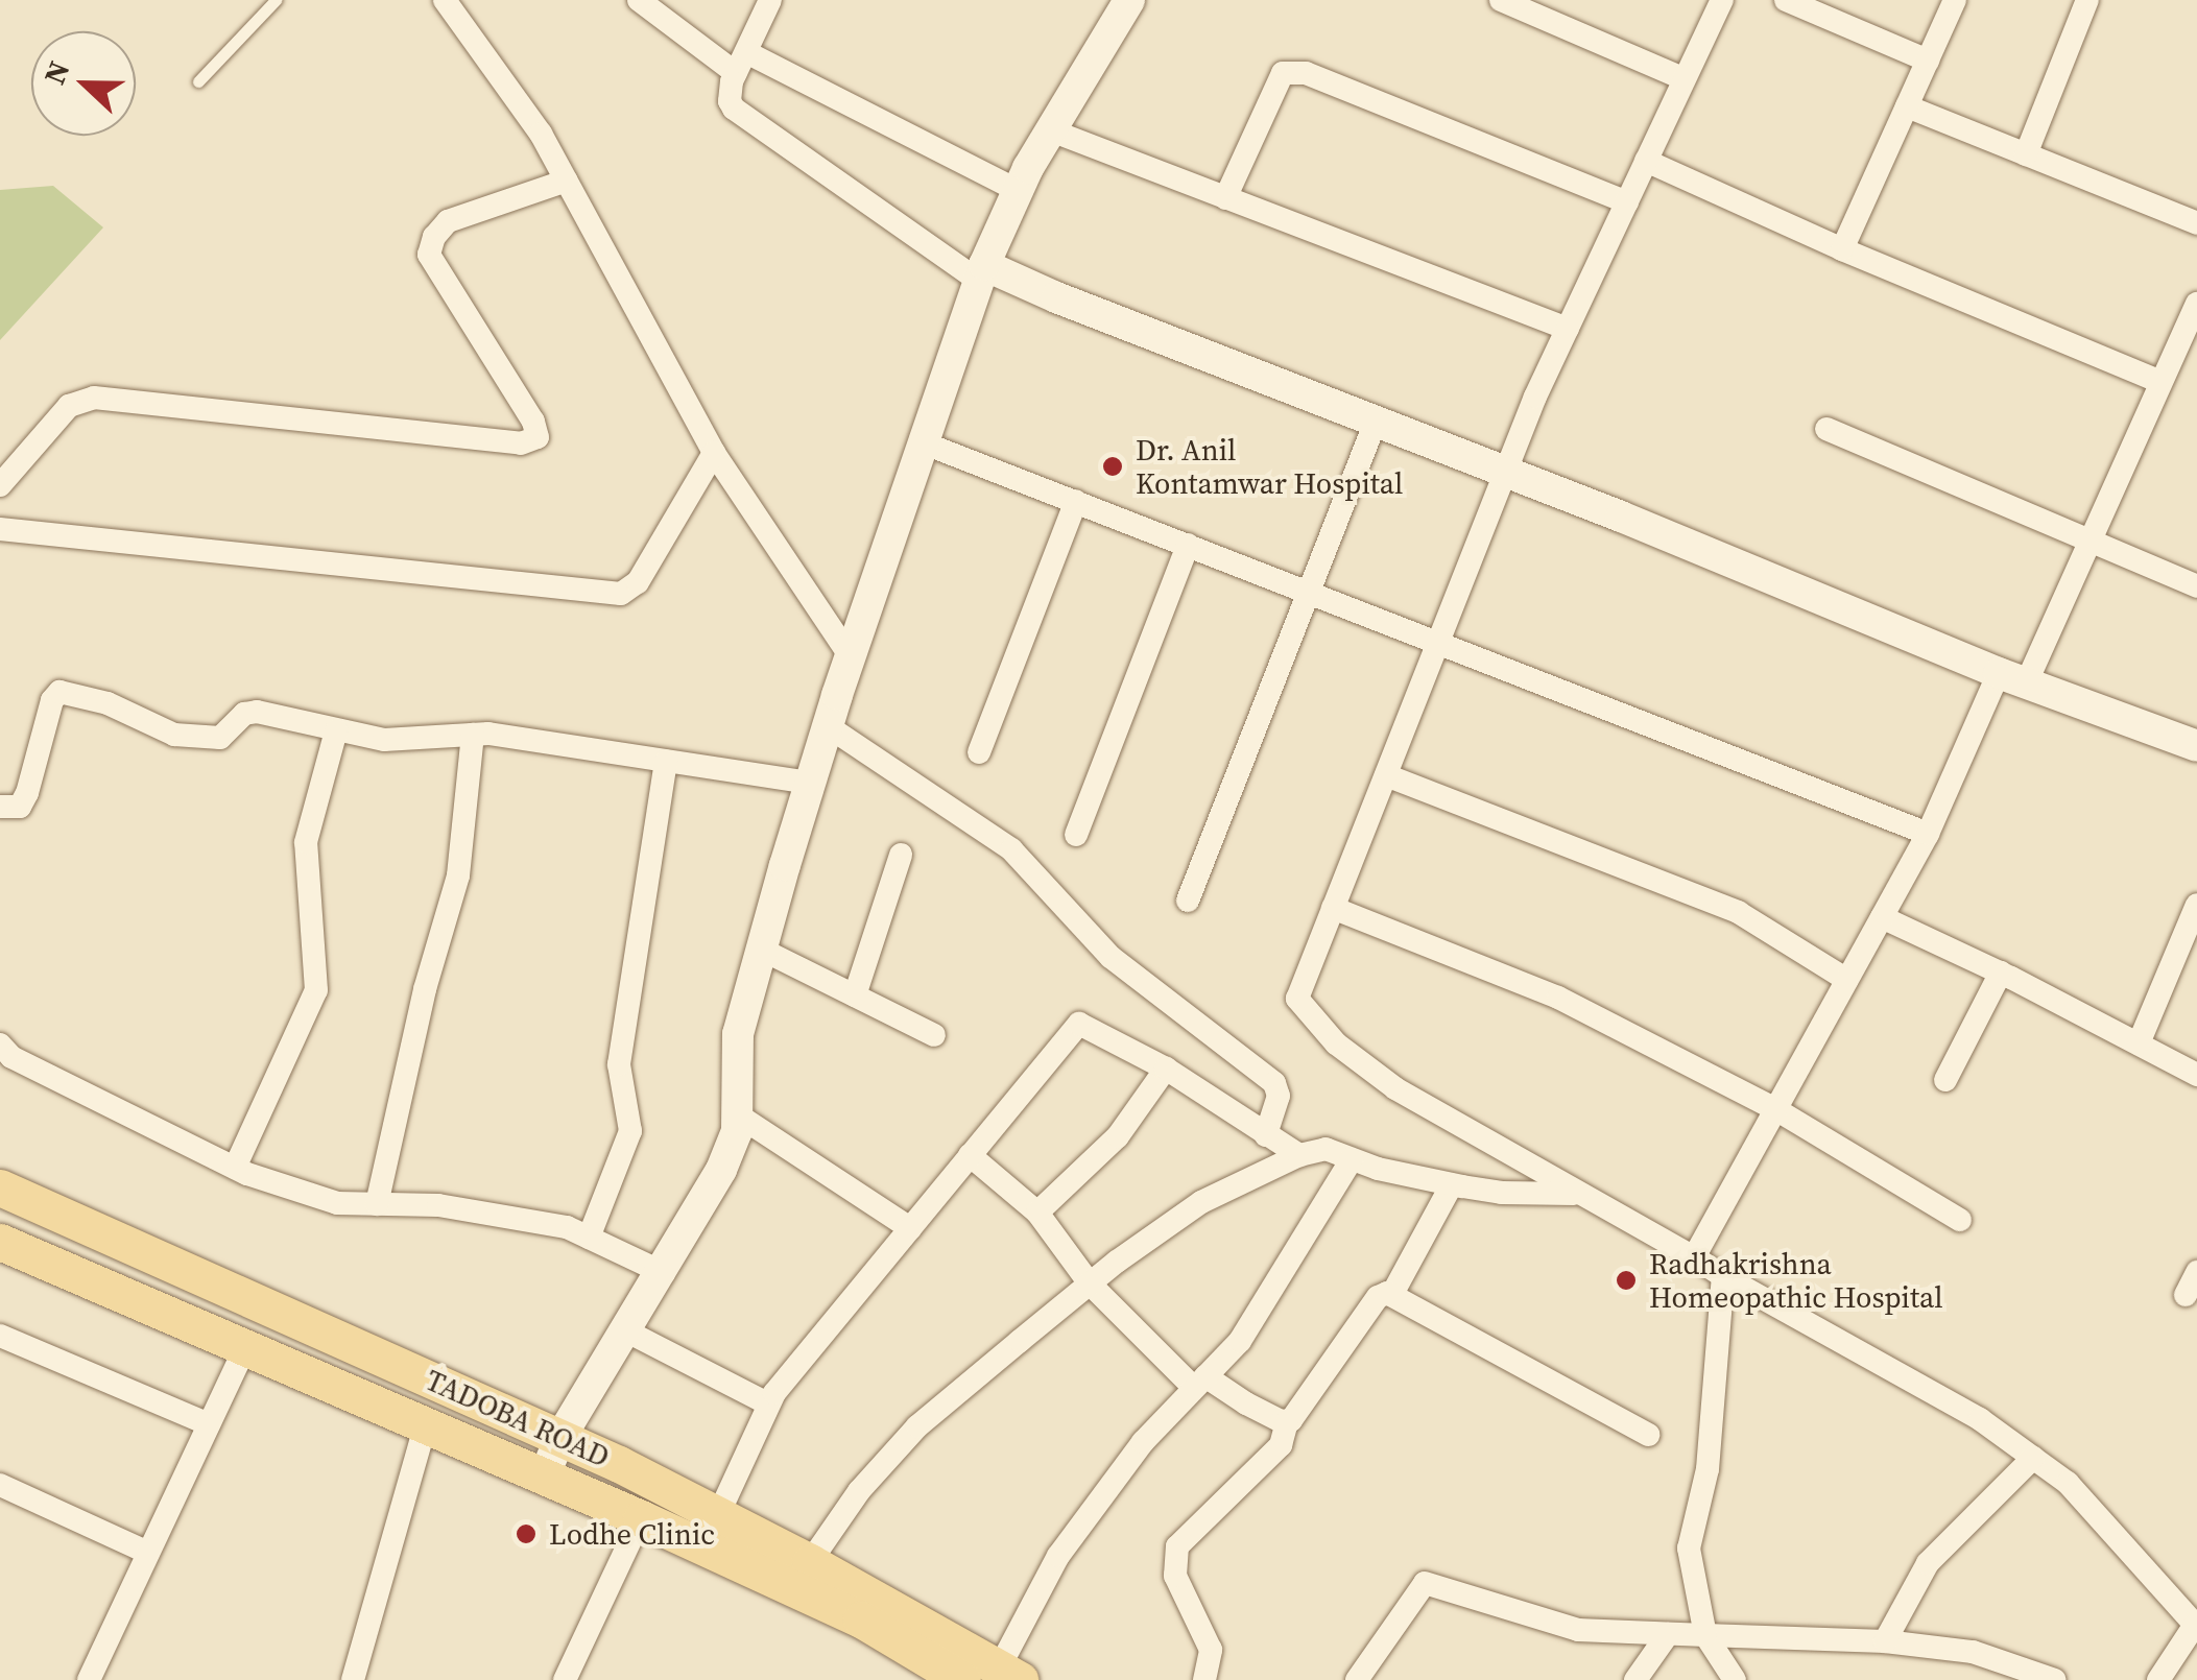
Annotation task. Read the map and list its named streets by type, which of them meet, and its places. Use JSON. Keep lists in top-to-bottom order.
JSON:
{
  "streets": {
    "main road": ["TADOBA ROAD"]
  },
  "places": ["Dr. Anil Kontamwar Hospital", "Radhakrishna Homeopathic Hospital", "Lodhe Clinic"],
  "north": "left"
}
